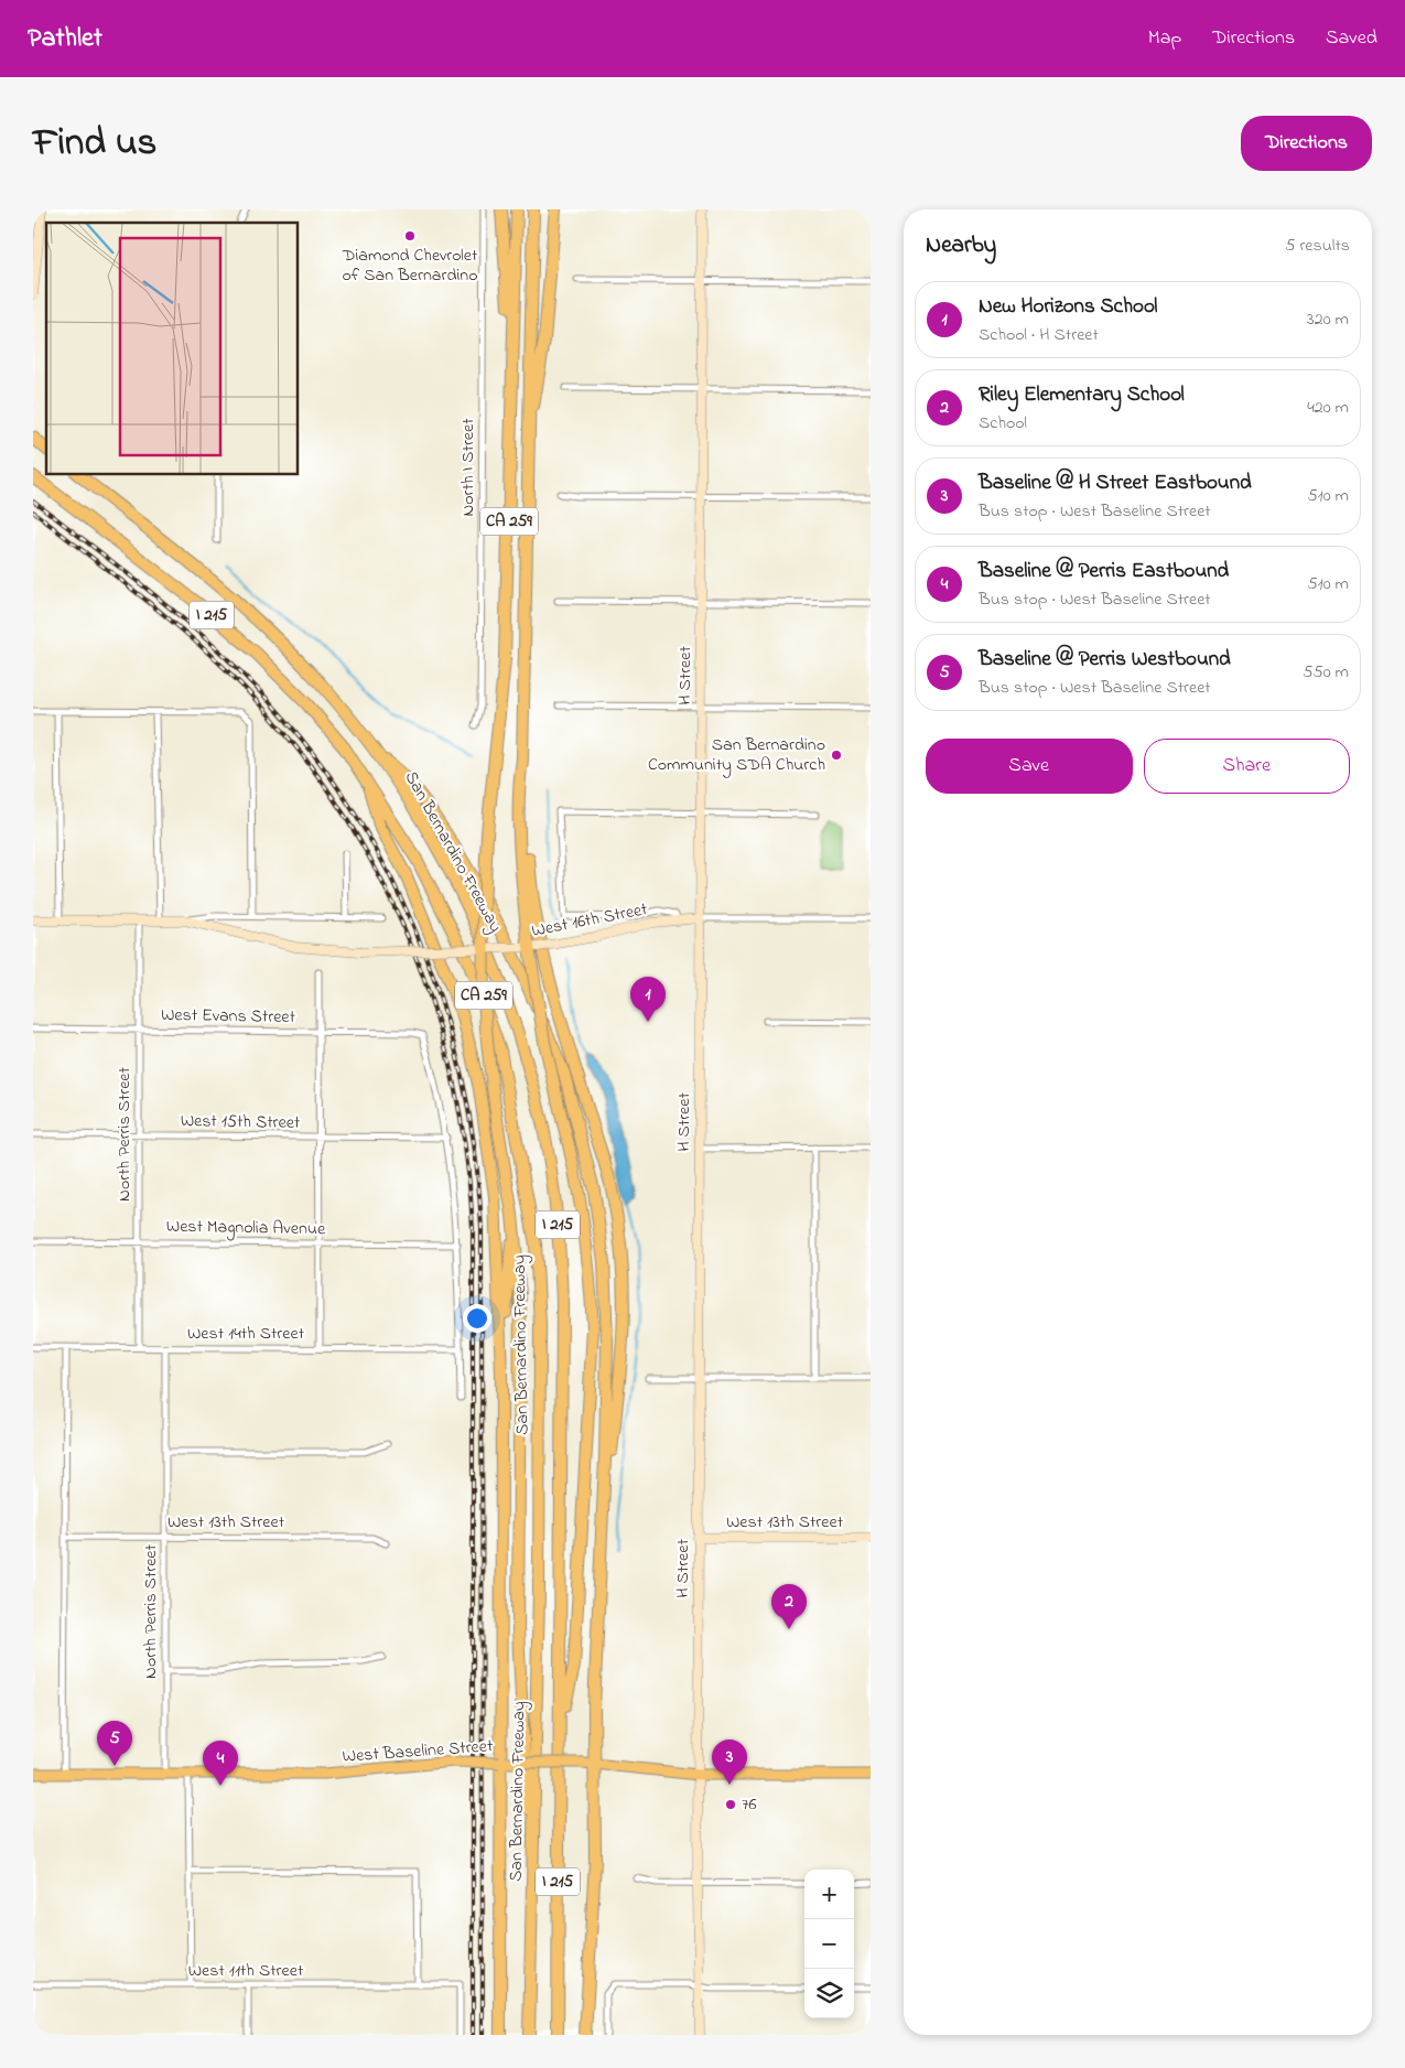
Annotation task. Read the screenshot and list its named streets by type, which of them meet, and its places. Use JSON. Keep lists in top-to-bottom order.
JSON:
{
  "streets": {
    "highway": ["CA 259", "I 215", "San Bernardino Freeway"],
    "main road": ["West Baseline Street"],
    "street": [
      "North I Street",
      "H Street",
      "West 16th Street",
      "West Evans Street",
      "West 15th Street",
      "North Perris Street",
      "West Magnolia Avenue",
      "West 14th Street",
      "West 13th Street",
      "West 11th Street"
    ]
  },
  "crossings": [
    ["H Street", "West 16th Street"],
    ["H Street", "West 13th Street"],
    ["H Street", "West Baseline Street"],
    ["West 16th Street", "North Perris Street"],
    ["West Evans Street", "West 15th Street"],
    ["West Evans Street", "North Perris Street"],
    ["West 15th Street", "North Perris Street"],
    ["North Perris Street", "West Magnolia Avenue"],
    ["North Perris Street", "West 14th Street"],
    ["North Perris Street", "West 13th Street"],
    ["North Perris Street", "West Baseline Street"]
  ],
  "places": ["Diamond Chevrolet of San Bernardino", "San Bernardino Community SDA Church", "76"],
  "page": {
    "header": "Pathlet",
    "nav": ["Map", "Directions", "Saved"],
    "title": "Find us",
    "buttons": [
      "Directions",
      ["Save", "Share"]
    ],
    "heading": ["Nearby", "5 results"],
    "list": [
      {
        "mark": "1",
        "name": "New Horizons School",
        "note": "School · H Street",
        "value": "320 m"
      },
      {
        "mark": "2",
        "name": "Riley Elementary School",
        "note": "School",
        "value": "420 m"
      },
      {
        "mark": "3",
        "name": "Baseline @ H Street Eastbound",
        "note": "Bus stop · West Baseline Street",
        "value": "510 m"
      },
      {
        "mark": "4",
        "name": "Baseline @ Perris Eastbound",
        "note": "Bus stop · West Baseline Street",
        "value": "510 m"
      },
      {
        "mark": "5",
        "name": "Baseline @ Perris Westbound",
        "note": "Bus stop · West Baseline Street",
        "value": "550 m"
      }
    ],
    "pins": [
      "1",
      "2",
      "5",
      "3",
      "4"
    ],
    "map_buttons": ["+", "−"]
  }
}
